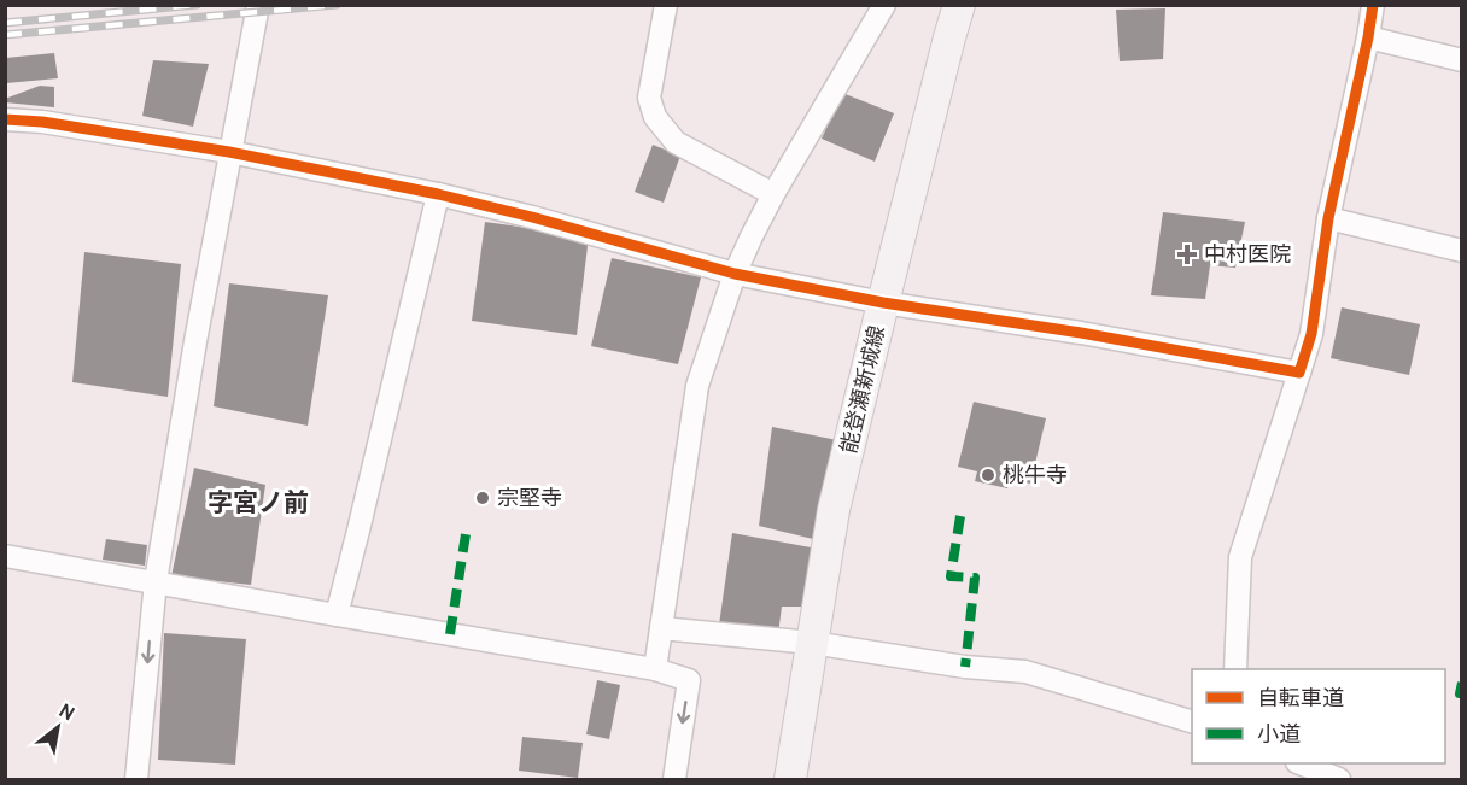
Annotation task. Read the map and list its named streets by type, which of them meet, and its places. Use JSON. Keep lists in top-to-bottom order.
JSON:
{
  "streets": {
    "main road": ["能登瀬新城線"]
  },
  "districts": ["字宮ノ前"],
  "places": {
    "health": ["中村医院"],
    "other": ["桃牛寺", "宗堅寺"]
  },
  "legend": ["自転車道", "小道"],
  "north": "top right"
}
